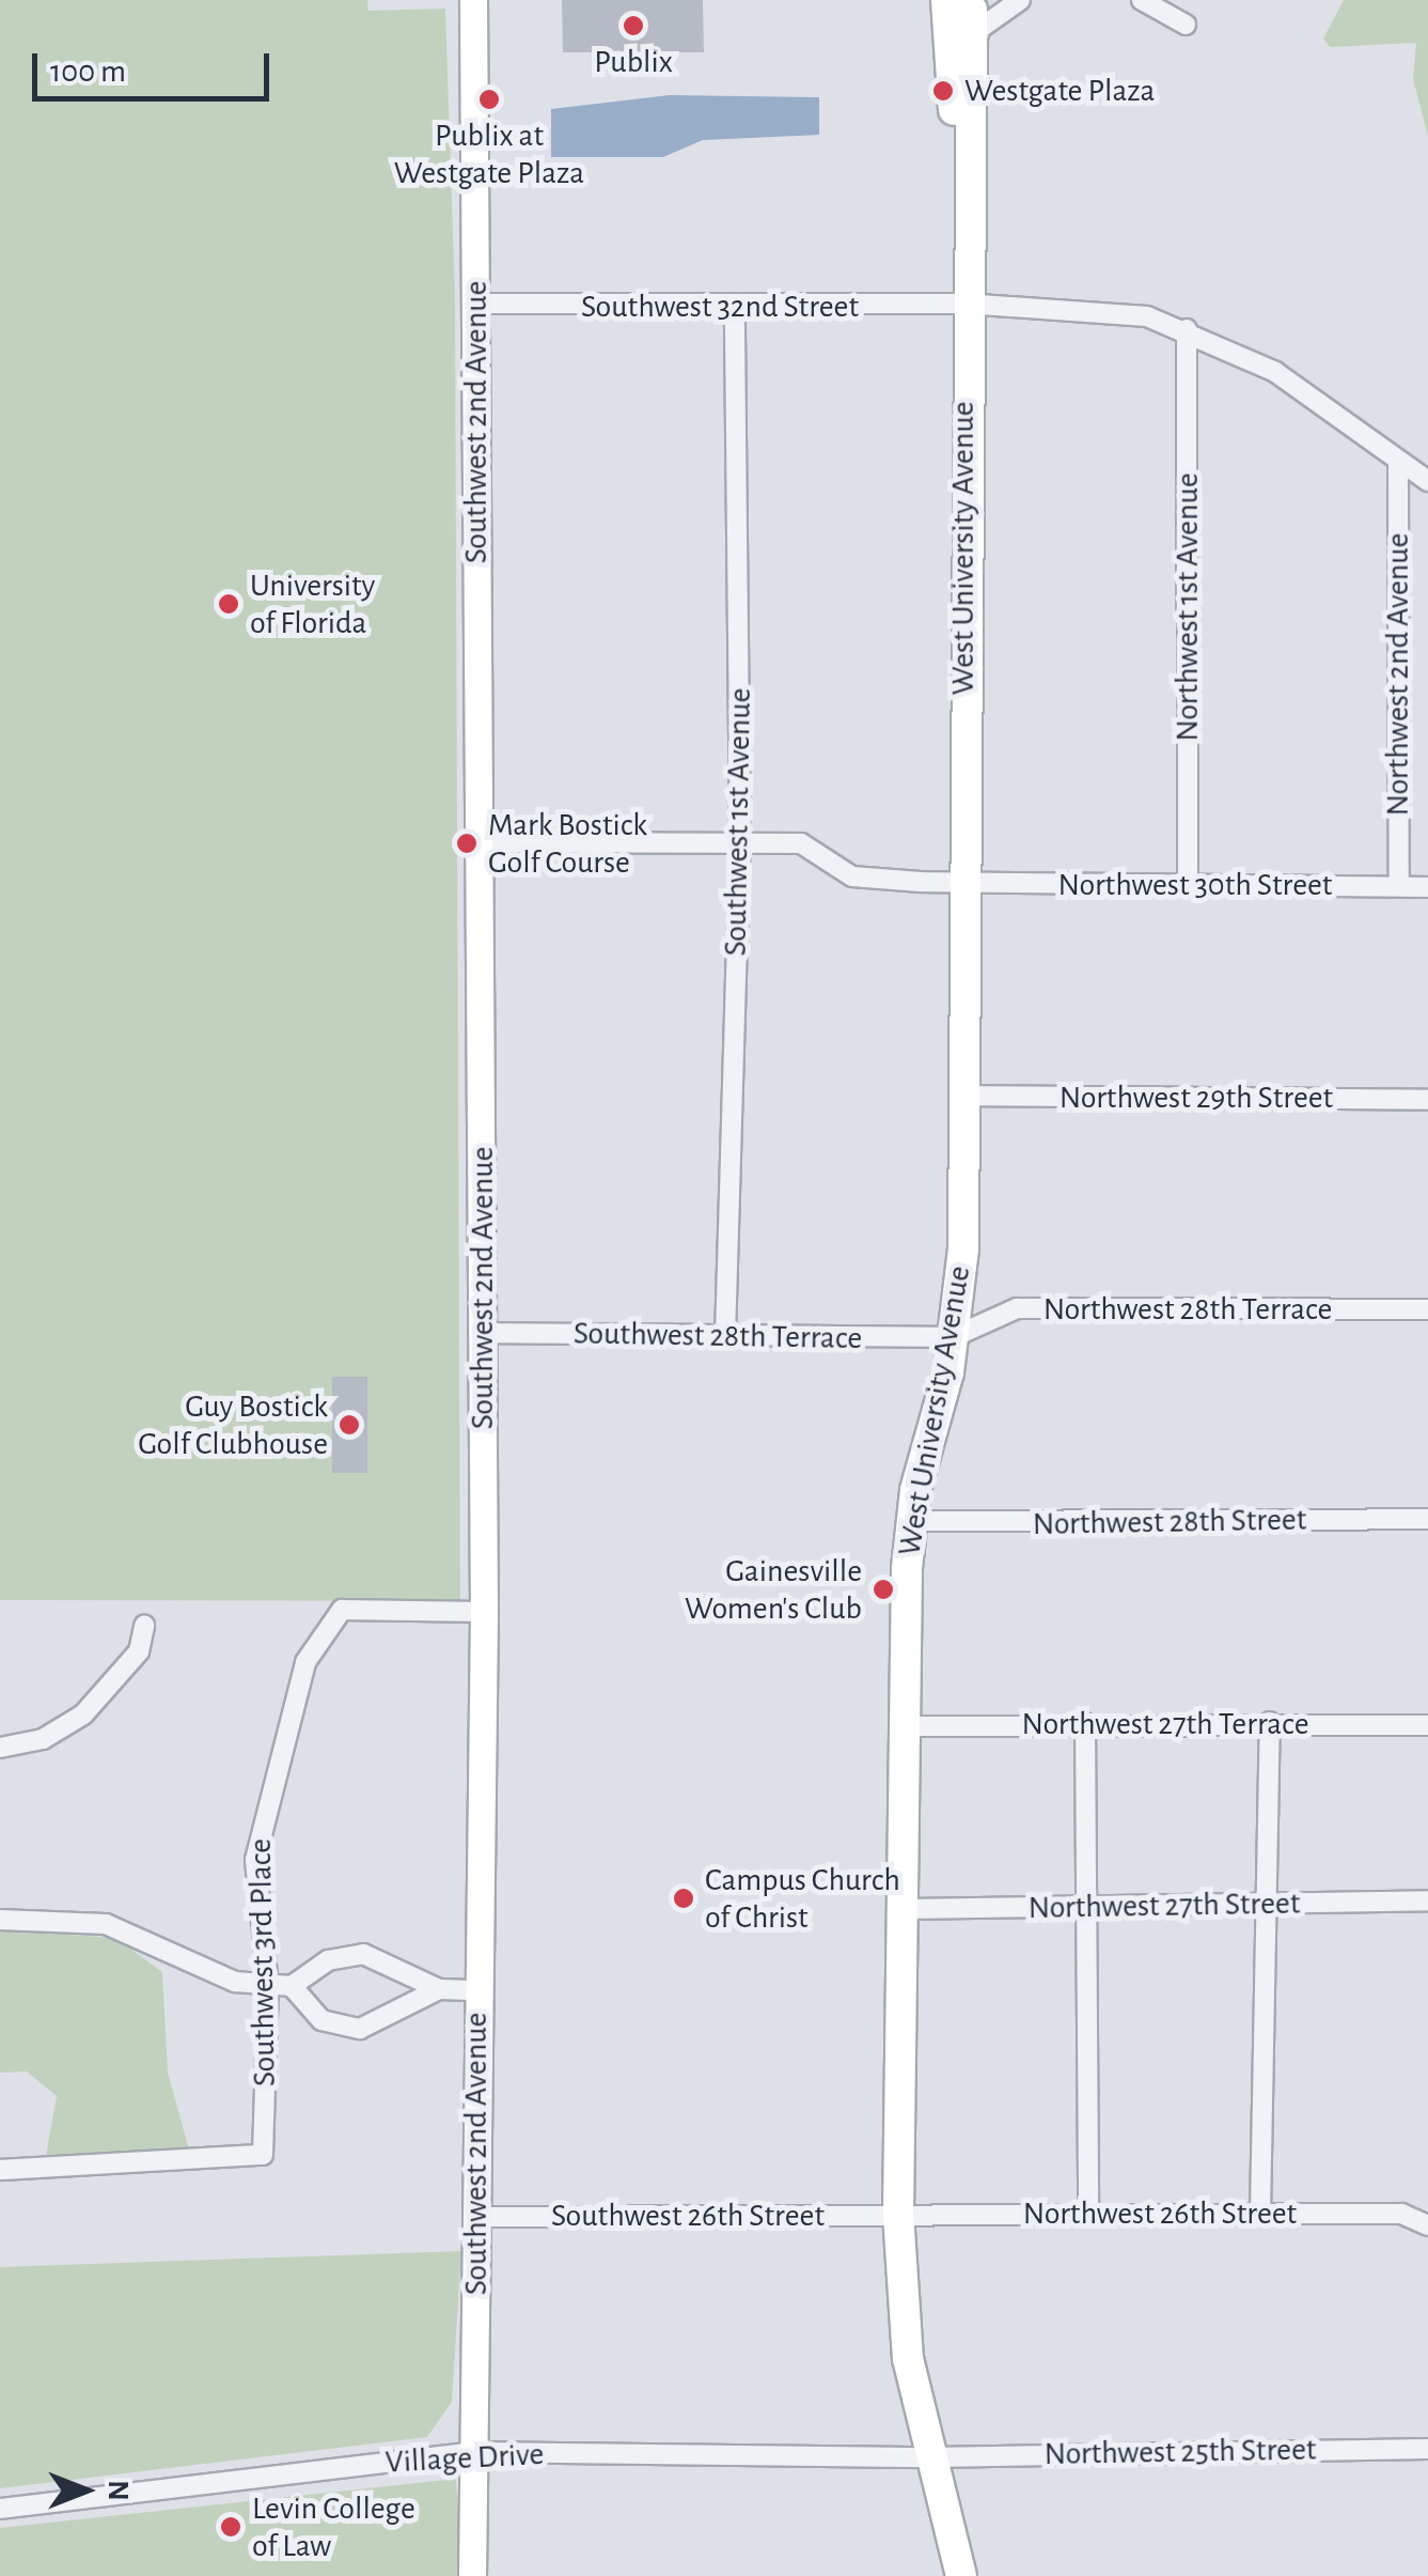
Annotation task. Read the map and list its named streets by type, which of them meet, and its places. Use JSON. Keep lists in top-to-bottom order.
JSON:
{
  "streets": {
    "main road": ["Southwest 2nd Avenue", "West University Avenue"],
    "street": [
      "Southwest 32nd Street",
      "Northwest 1st Avenue",
      "Northwest 2nd Avenue",
      "Southwest 1st Avenue",
      "Northwest 30th Street",
      "Northwest 29th Street",
      "Northwest 28th Terrace",
      "Southwest 28th Terrace",
      "Northwest 28th Street",
      "Northwest 27th Terrace",
      "Northwest 27th Street",
      "Southwest 3rd Place",
      "Northwest 26th Street",
      "Southwest 26th Street",
      "Northwest 25th Street",
      "Village Drive"
    ]
  },
  "crossings": [
    ["Southwest 32nd Street", "Southwest 2nd Avenue"],
    ["Southwest 32nd Street", "West University Avenue"],
    ["Southwest 32nd Street", "Northwest 1st Avenue"],
    ["Southwest 32nd Street", "Northwest 2nd Avenue"],
    ["Southwest 32nd Street", "Southwest 1st Avenue"],
    ["Southwest 2nd Avenue", "Northwest 30th Street"],
    ["Southwest 2nd Avenue", "Southwest 28th Terrace"],
    ["Southwest 2nd Avenue", "Southwest 3rd Place"],
    ["Southwest 2nd Avenue", "Southwest 26th Street"],
    ["Southwest 2nd Avenue", "Village Drive"],
    ["West University Avenue", "Northwest 30th Street"],
    ["West University Avenue", "Northwest 29th Street"],
    ["West University Avenue", "Northwest 28th Terrace"],
    ["West University Avenue", "Southwest 28th Terrace"],
    ["West University Avenue", "Northwest 28th Street"],
    ["West University Avenue", "Northwest 27th Terrace"],
    ["West University Avenue", "Northwest 27th Street"],
    ["West University Avenue", "Northwest 26th Street"],
    ["West University Avenue", "Southwest 26th Street"],
    ["West University Avenue", "Northwest 25th Street"],
    ["West University Avenue", "Village Drive"],
    ["Northwest 1st Avenue", "Northwest 30th Street"],
    ["Northwest 2nd Avenue", "Northwest 30th Street"],
    ["Southwest 1st Avenue", "Northwest 30th Street"],
    ["Southwest 1st Avenue", "Southwest 28th Terrace"],
    ["Northwest 28th Terrace", "Southwest 28th Terrace"],
    ["Northwest 26th Street", "Southwest 26th Street"],
    ["Northwest 25th Street", "Village Drive"]
  ],
  "places": [
    "Publix",
    "Westgate Plaza",
    "Publix at Westgate Plaza",
    "University of Florida",
    "Mark Bostick Golf Course",
    "Guy Bostick Golf Clubhouse",
    "Gainesville Women's Club",
    "Campus Church of Christ",
    "Levin College of Law"
  ],
  "scale_bar": "100 m",
  "north": "right"
}
